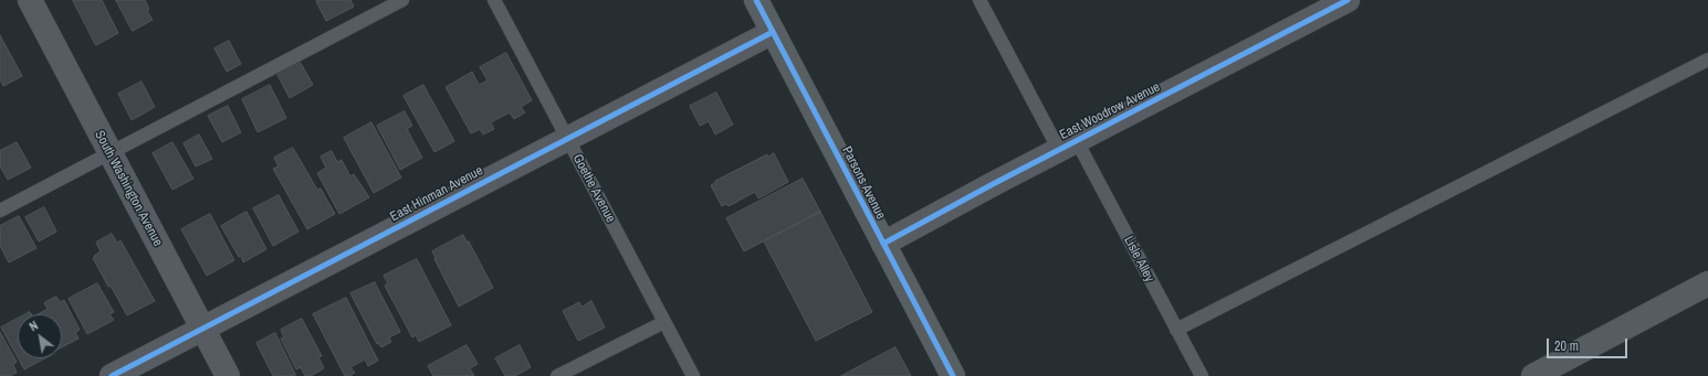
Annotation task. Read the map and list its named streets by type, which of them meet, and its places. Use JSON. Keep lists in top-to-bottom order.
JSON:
{
  "streets": {
    "main road": ["Parsons Avenue"],
    "street": ["East Woodrow Avenue", "South Washington Avenue", "East Hinman Avenue"],
    "lane": ["Goethe Avenue", "Lisle Alley"]
  },
  "crossings": [
    ["East Woodrow Avenue", "Parsons Avenue"],
    ["East Woodrow Avenue", "Lisle Alley"],
    ["Parsons Avenue", "East Hinman Avenue"],
    ["South Washington Avenue", "East Hinman Avenue"],
    ["Goethe Avenue", "East Hinman Avenue"]
  ],
  "scale_bar": "20 m",
  "north": "top left"
}
